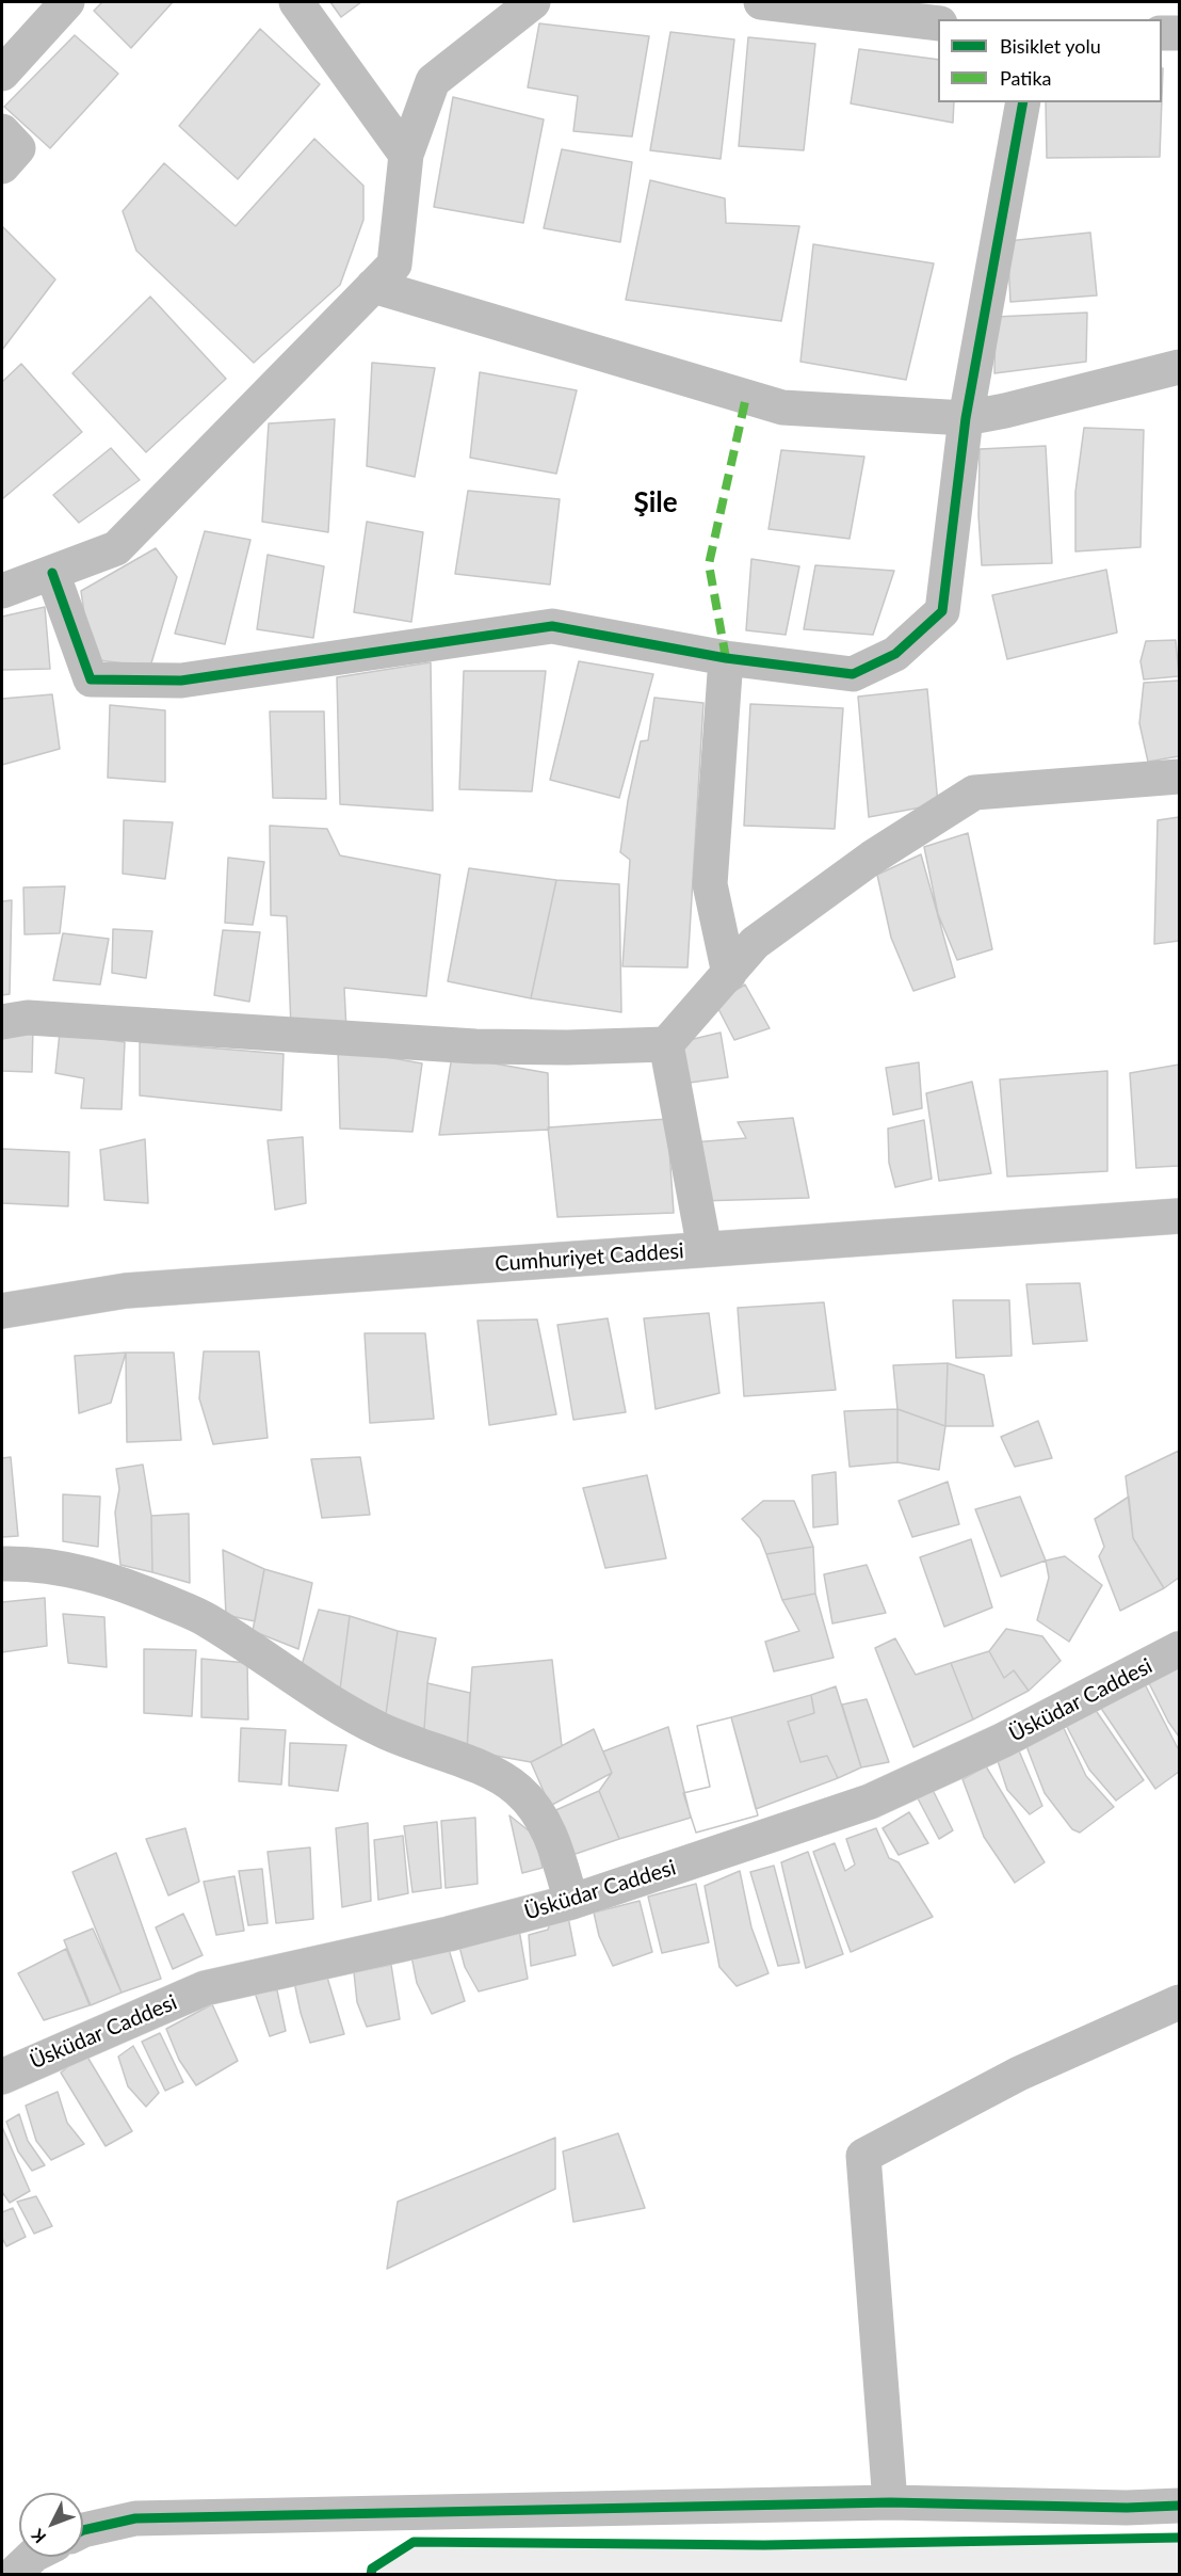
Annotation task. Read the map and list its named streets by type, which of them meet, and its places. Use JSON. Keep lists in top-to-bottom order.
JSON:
{
  "streets": {
    "street": ["Cumhuriyet Caddesi", "Üsküdar Caddesi"]
  },
  "districts": ["Şile"],
  "legend": ["Bisiklet yolu", "Patika"],
  "north": "bottom left"
}
